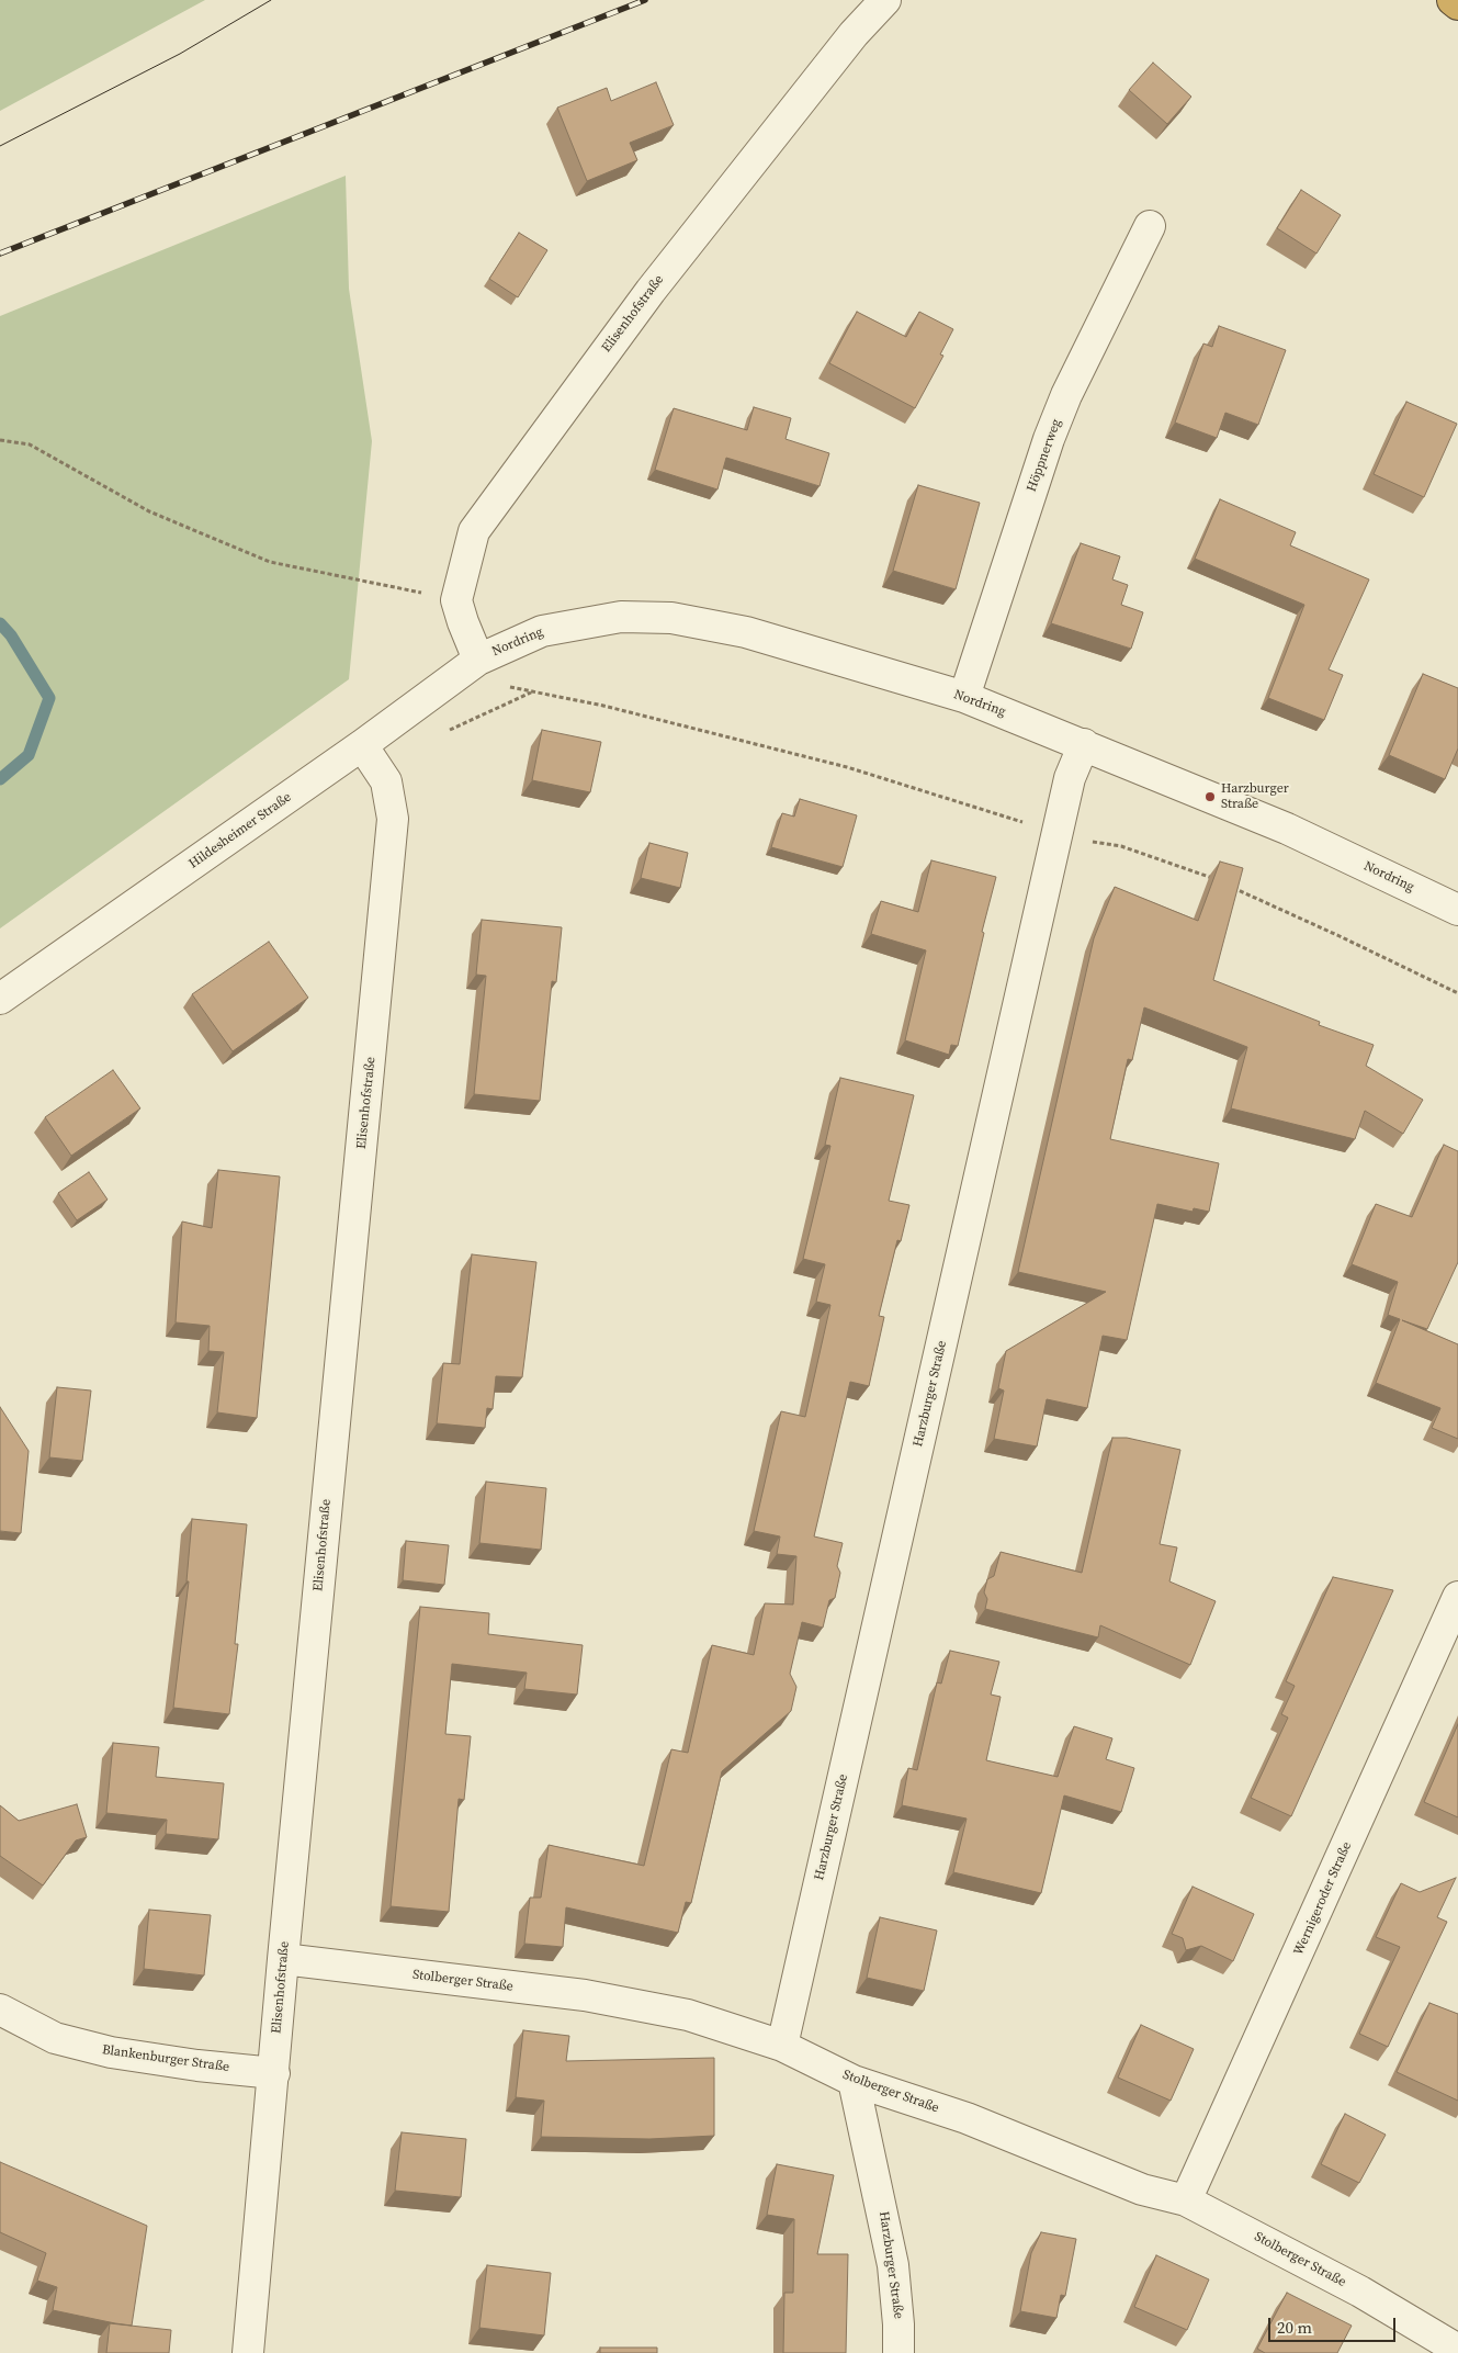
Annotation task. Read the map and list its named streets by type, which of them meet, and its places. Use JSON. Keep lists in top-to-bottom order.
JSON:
{
  "streets": {
    "street": [
      "Elisenhofstraße",
      "Höppnerweg",
      "Nordring",
      "Hildesheimer Straße",
      "Harzburger Straße",
      "Wernigeroder Straße",
      "Stolberger Straße",
      "Blankenburger Straße"
    ]
  },
  "crossings": [
    ["Elisenhofstraße", "Hildesheimer Straße"],
    ["Elisenhofstraße", "Stolberger Straße"],
    ["Elisenhofstraße", "Blankenburger Straße"],
    ["Höppnerweg", "Nordring"],
    ["Nordring", "Hildesheimer Straße"],
    ["Nordring", "Harzburger Straße"],
    ["Harzburger Straße", "Stolberger Straße"],
    ["Wernigeroder Straße", "Stolberger Straße"]
  ],
  "places": ["Harzburger Straße"],
  "scale_bar": "20 m"
}
